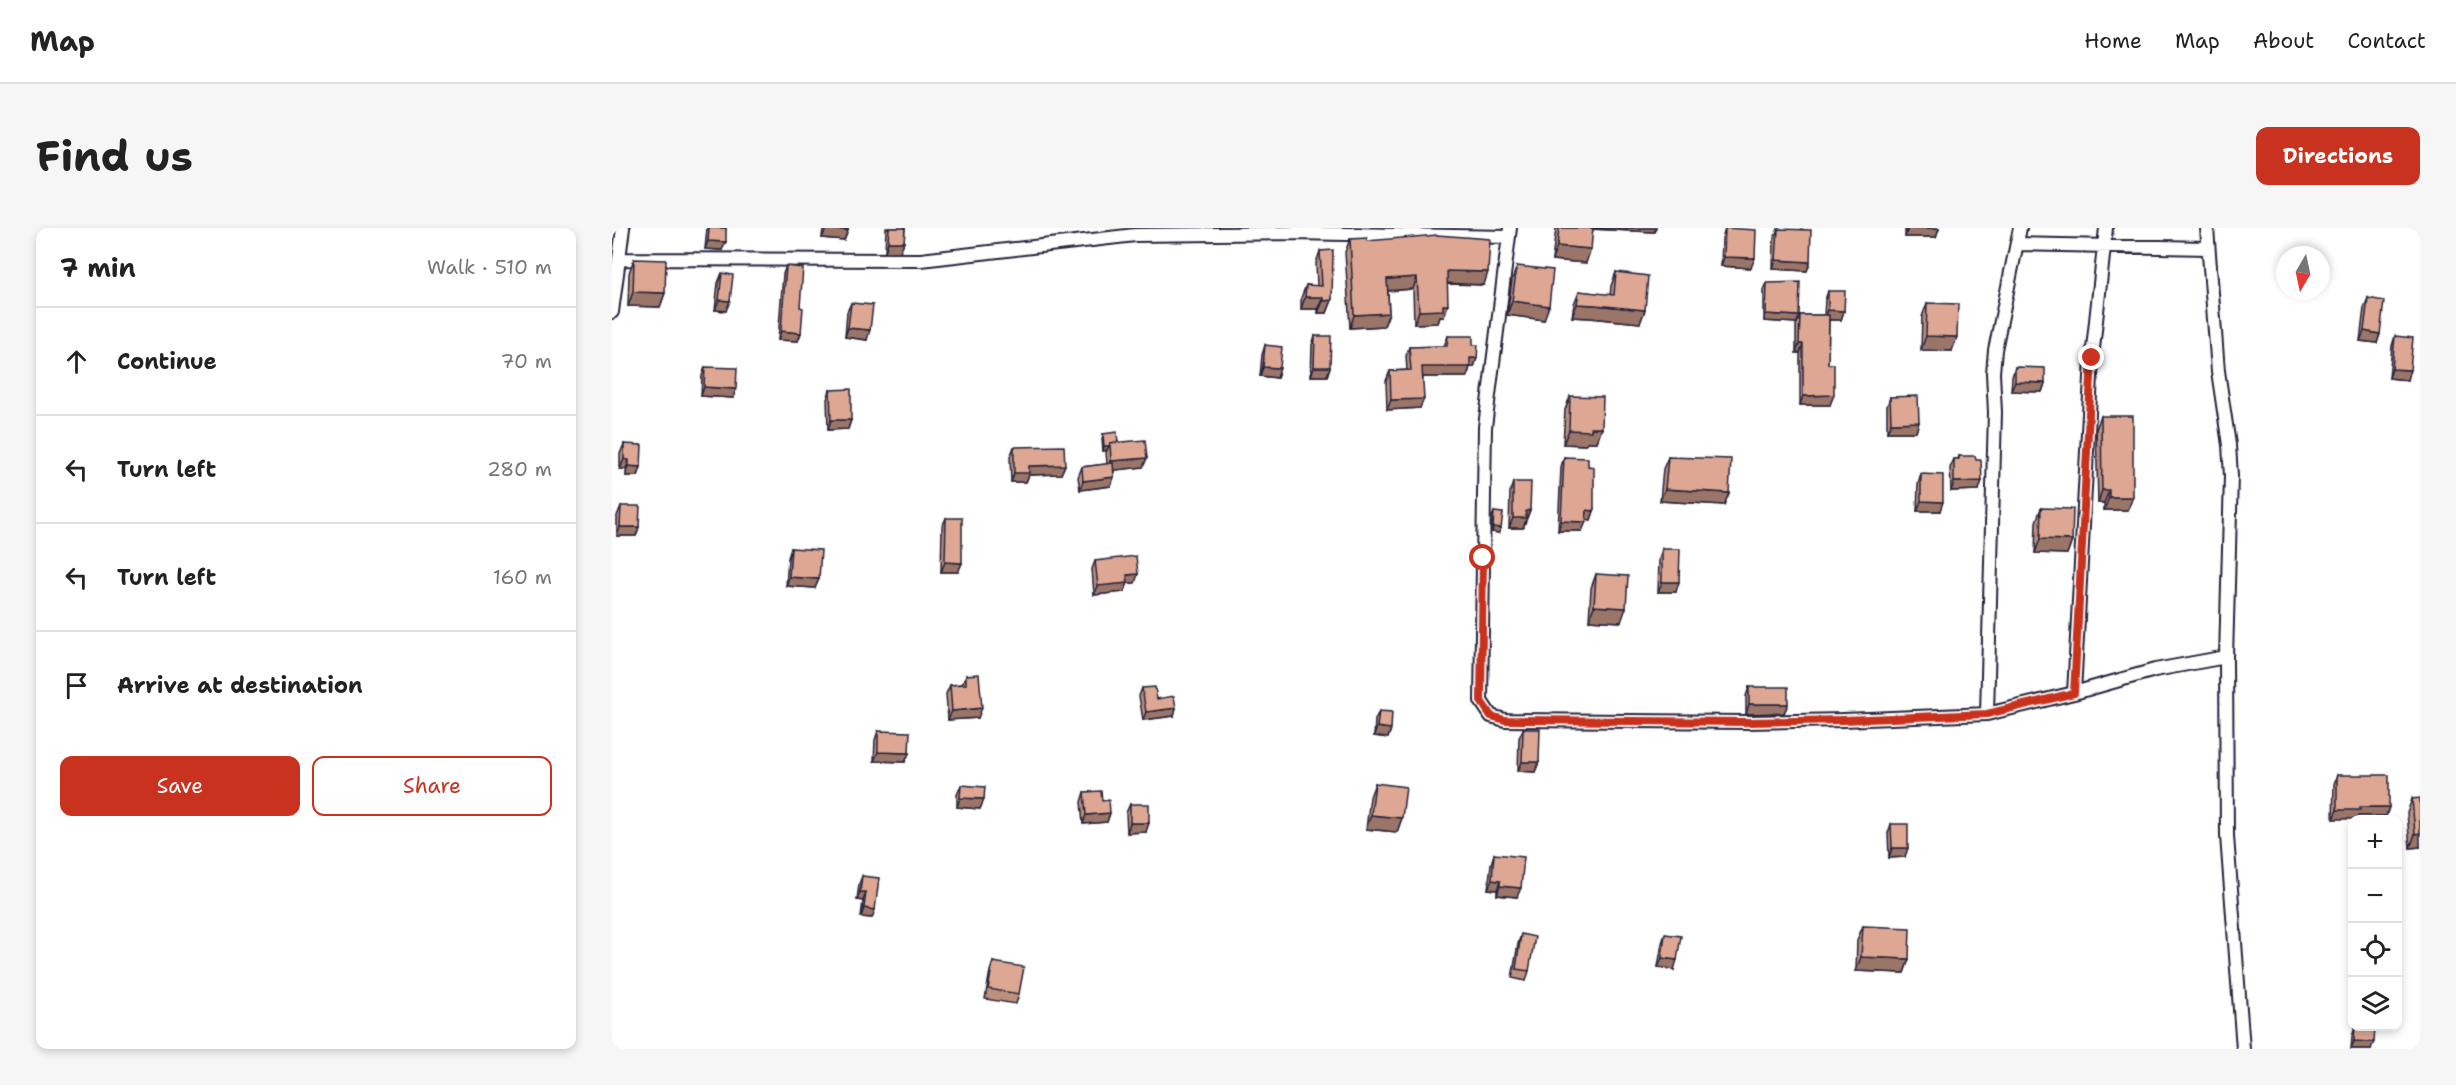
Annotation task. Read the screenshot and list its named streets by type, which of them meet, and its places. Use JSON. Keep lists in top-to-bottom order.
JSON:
{
  "north": "bottom",
  "page": {
    "header": "Map",
    "nav": [
      "Home",
      "Map",
      "About",
      "Contact"
    ],
    "buttons": [
      "Directions",
      ["Save", "Share"]
    ],
    "title": "Find us",
    "heading": ["7 min", "Walk · 510 m"],
    "list": [
      ["Continue", "70 m"],
      ["Turn left", "280 m"],
      ["Turn left", "160 m"],
      "Arrive at destination"
    ],
    "map_buttons": ["+", "−"]
  }
}
